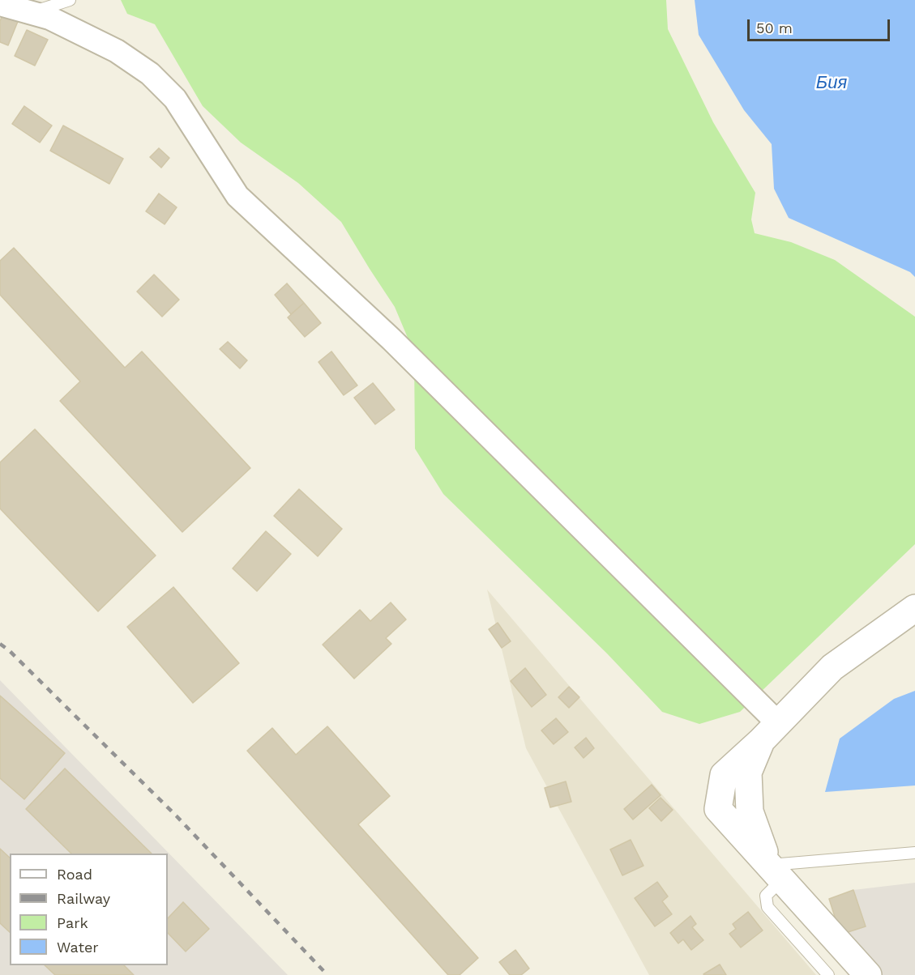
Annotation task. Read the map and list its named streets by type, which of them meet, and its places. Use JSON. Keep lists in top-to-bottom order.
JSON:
{
  "water": ["Бия"],
  "legend": [
    "Road",
    "Railway",
    "Park",
    "Water"
  ],
  "scale_bar": "50 m"
}
